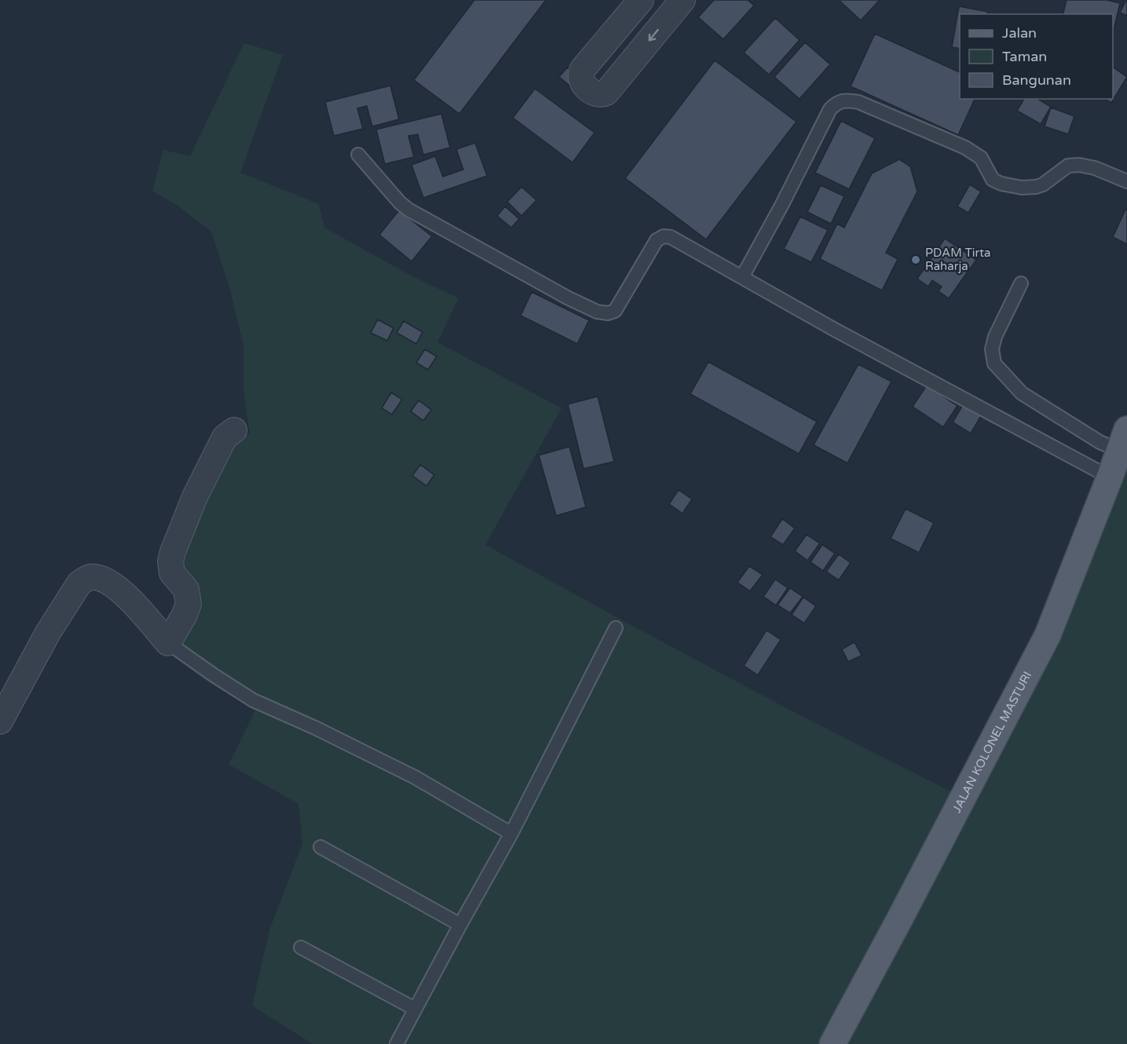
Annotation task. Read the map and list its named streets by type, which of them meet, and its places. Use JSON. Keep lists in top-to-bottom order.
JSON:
{
  "streets": {
    "main road": ["JALAN KOLONEL MASTURI"]
  },
  "places": ["PDAM Tirta Raharja"],
  "legend": ["Jalan", "Taman", "Bangunan"]
}
